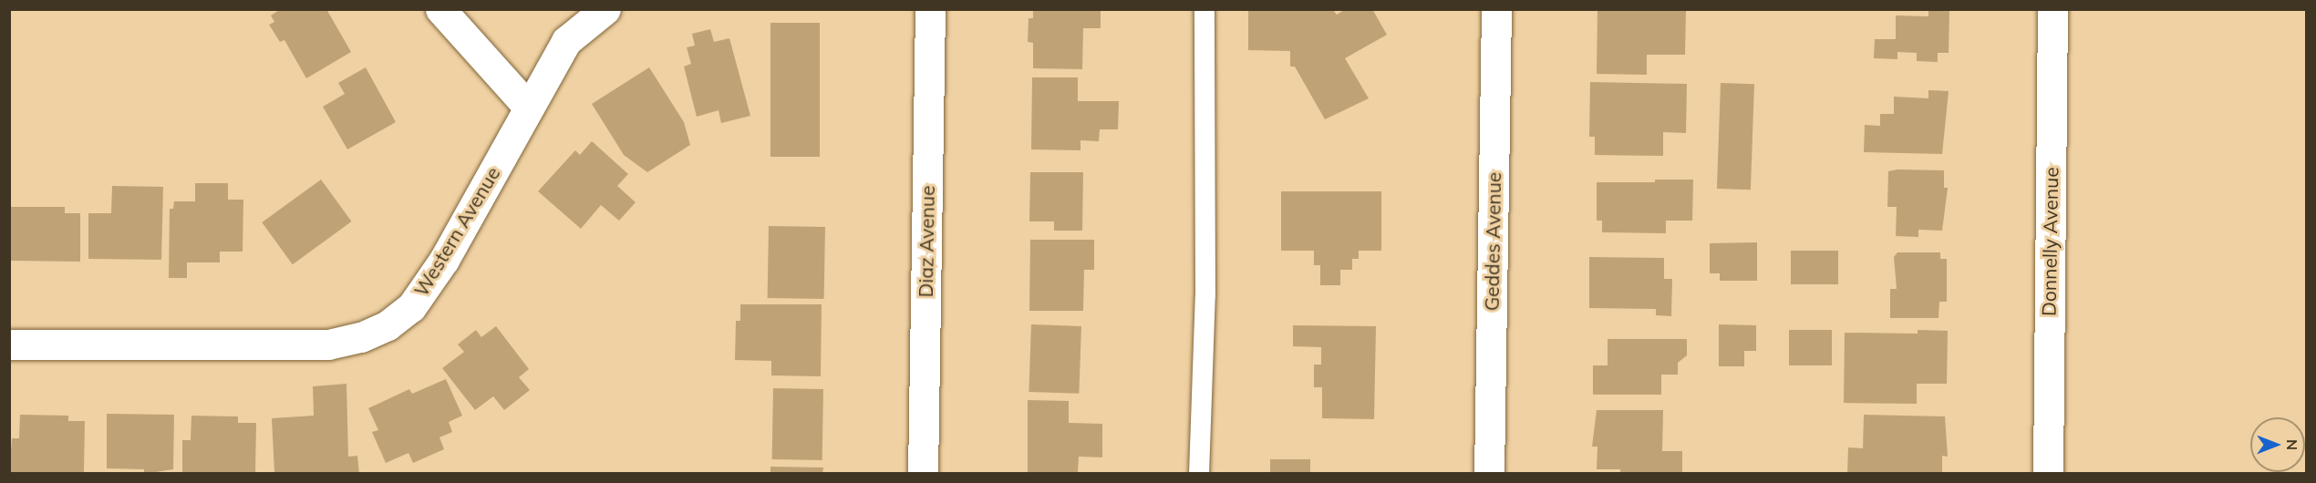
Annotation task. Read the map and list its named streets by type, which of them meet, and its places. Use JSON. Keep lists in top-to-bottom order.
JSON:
{
  "streets": {
    "street": [
      "Western Avenue",
      "Diaz Avenue",
      "Geddes Avenue",
      "Donnelly Avenue"
    ]
  },
  "north": "right"
}
